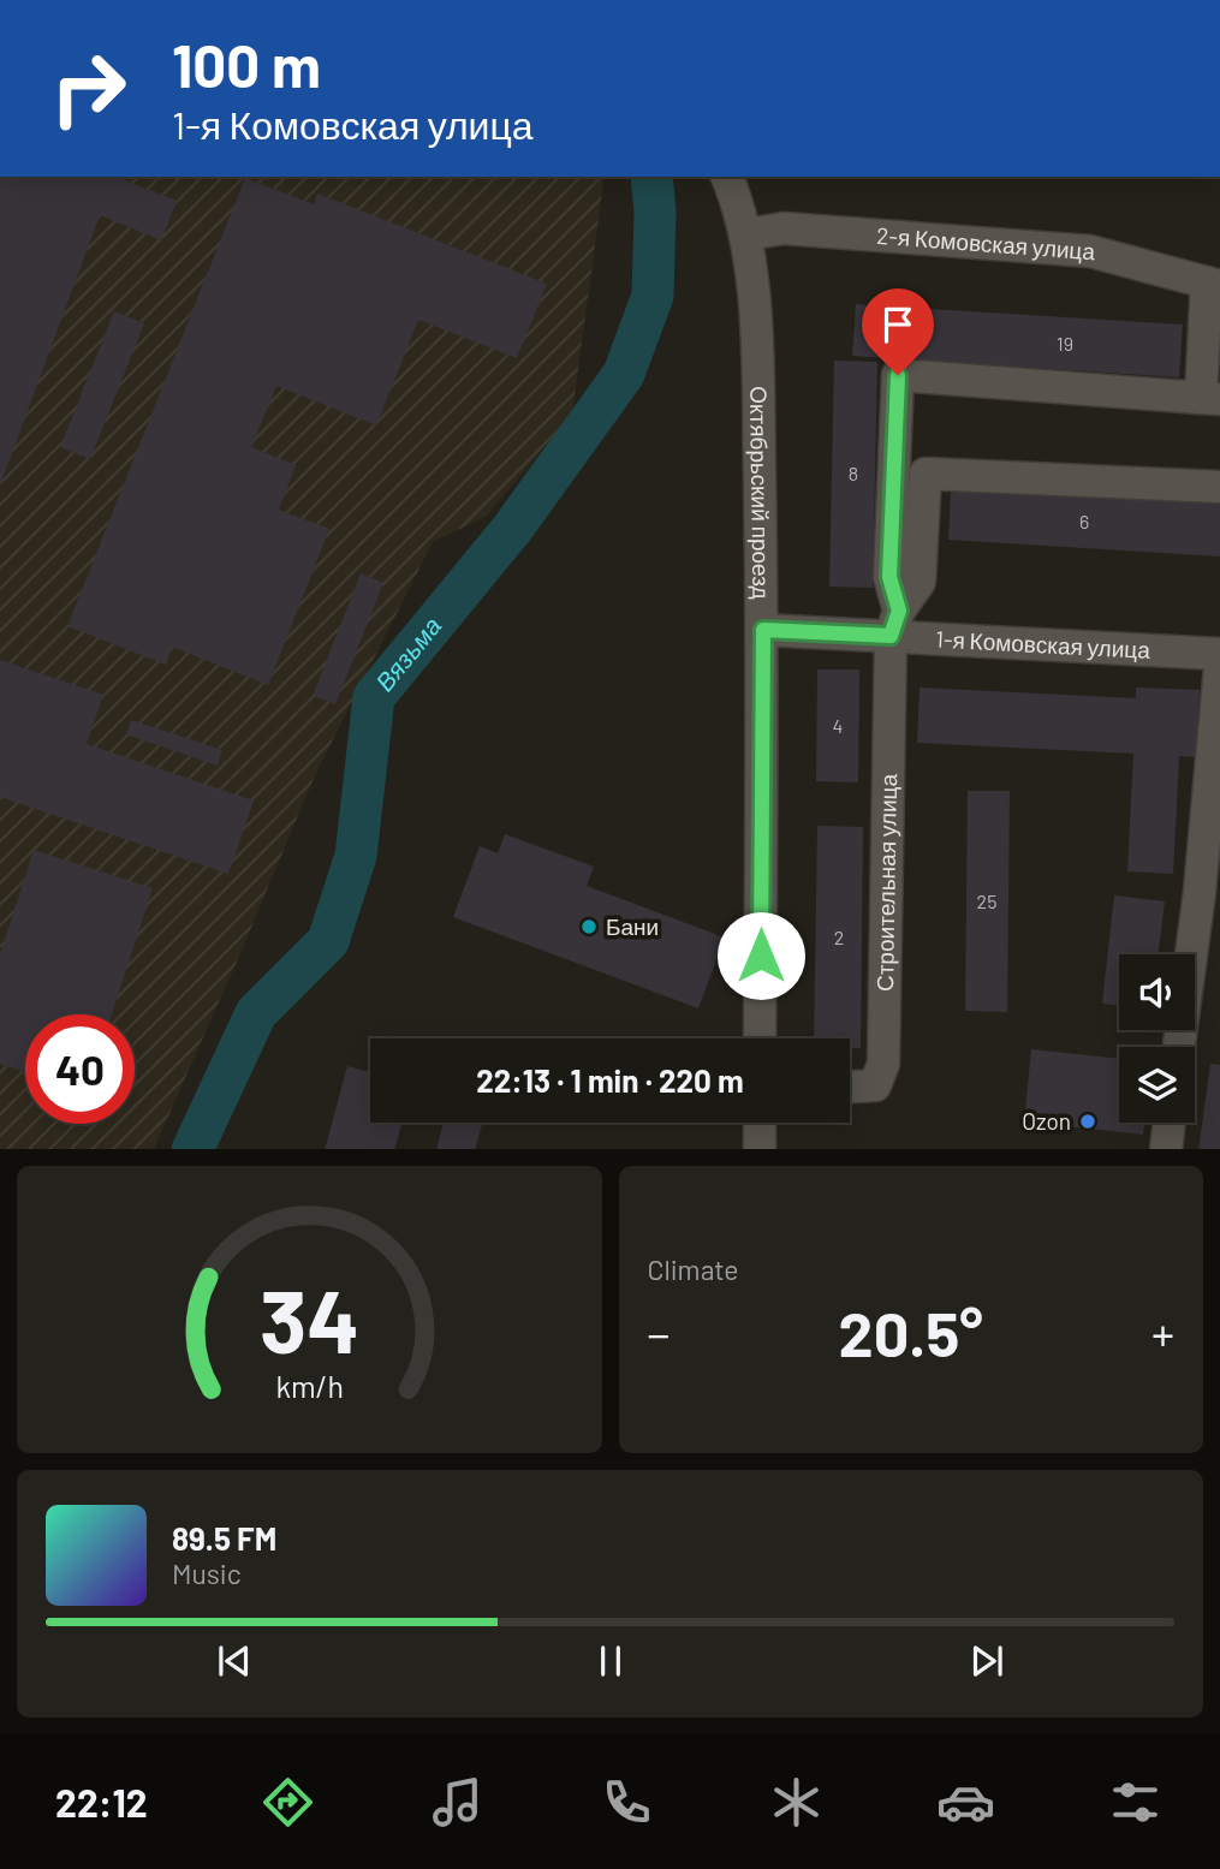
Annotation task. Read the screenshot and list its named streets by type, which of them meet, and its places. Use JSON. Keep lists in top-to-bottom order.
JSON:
{
  "streets": {
    "street": [
      "2-я Комовская улица",
      "Октябрьский проезд",
      "1-я Комовская улица",
      "Строительная улица"
    ]
  },
  "crossings": [
    ["2-я Комовская улица", "Октябрьский проезд"],
    ["Октябрьский проезд", "1-я Комовская улица"],
    ["1-я Комовская улица", "Строительная улица"]
  ],
  "water": ["Вязьма"],
  "places": ["Бани", "Ozon"],
  "house_numbers": [
    "19",
    "8",
    "6",
    "4",
    "25",
    "2"
  ],
  "page": {
    "turn": ["100 m", "1-я Комовская улица"],
    "limit": "40",
    "trip": "22:13 · 1 min · 220 m",
    "tile": "Climate",
    "heat": ["−", "20.5°", "+"],
    "song": ["89.5 FM", "Music"],
    "tabs": "22:12",
    "gauge": ["34", "km/h"]
  }
}
